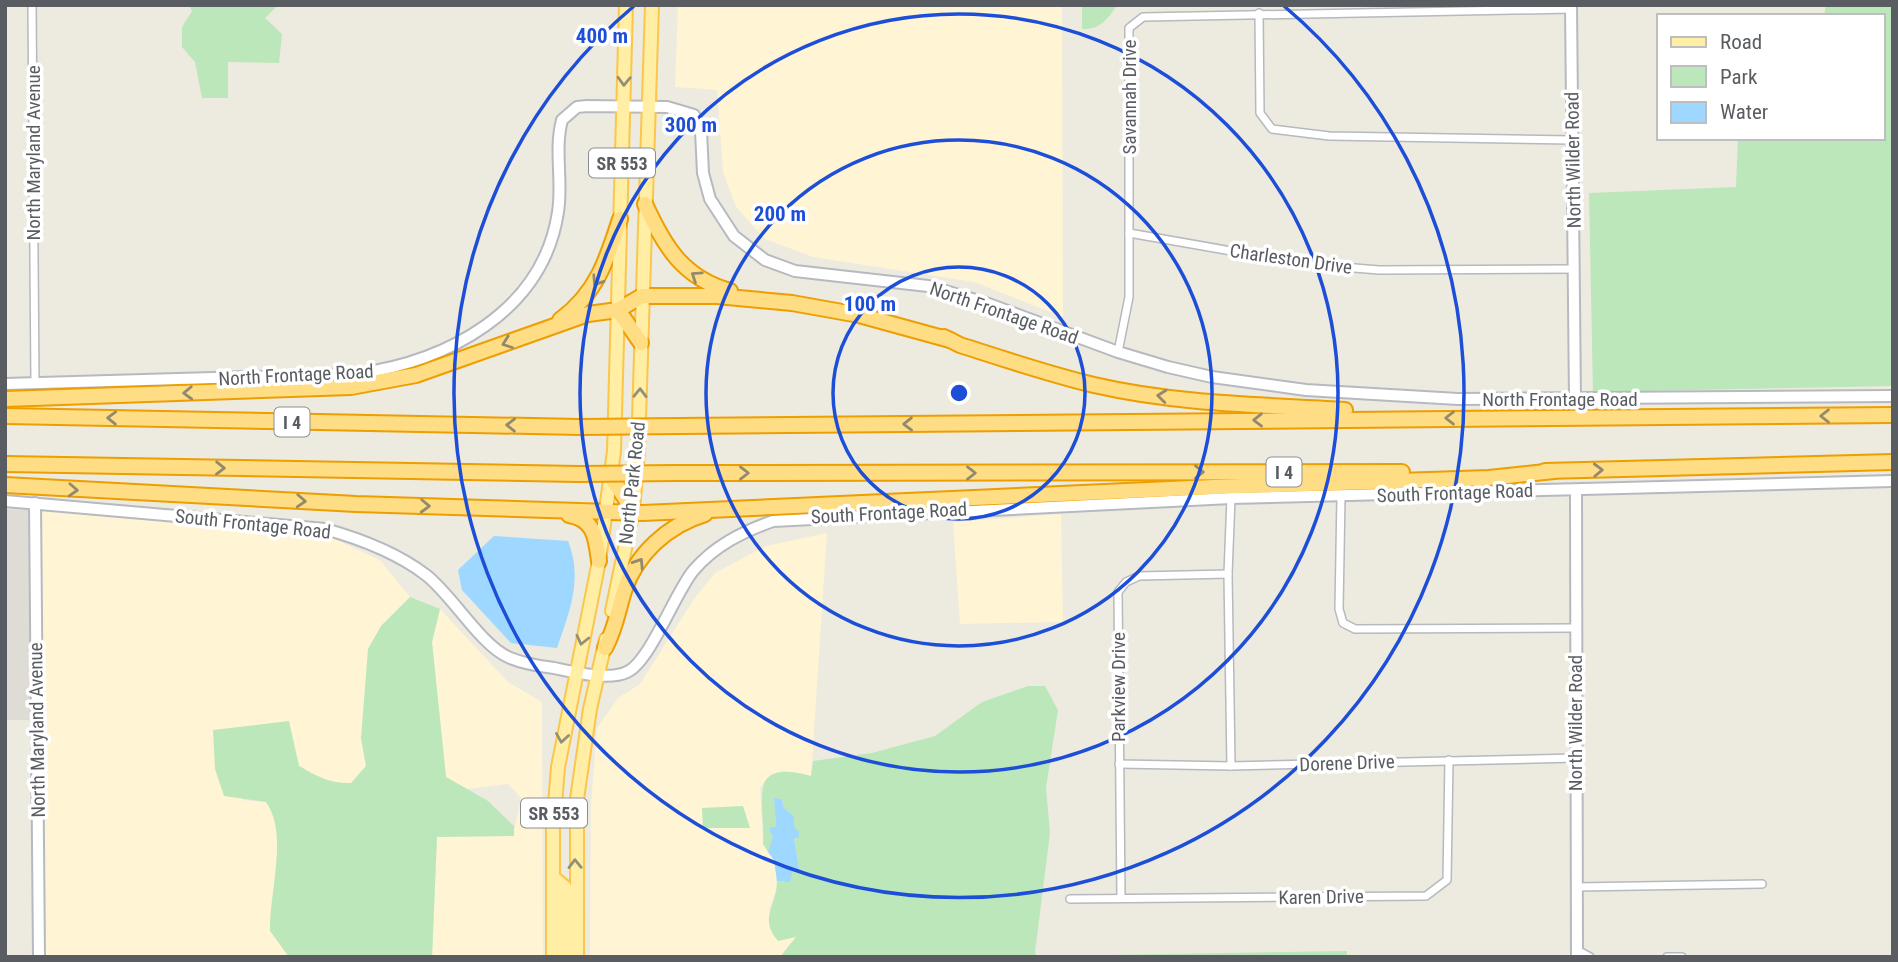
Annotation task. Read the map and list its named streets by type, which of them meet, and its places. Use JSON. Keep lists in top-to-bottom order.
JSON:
{
  "streets": {
    "highway": ["I 4"],
    "main road": ["SR 553", "North Park Road"],
    "street": [
      "Savannah Drive",
      "North Maryland Avenue",
      "North Wilder Road",
      "Charleston Drive",
      "North Frontage Road",
      "South Frontage Road",
      "Parkview Drive",
      "Dorene Drive",
      "Karen Drive"
    ]
  },
  "crossings": [
    ["Savannah Drive", "North Wilder Road"],
    ["Savannah Drive", "Charleston Drive"],
    ["North Maryland Avenue", "North Frontage Road"],
    ["North Maryland Avenue", "South Frontage Road"],
    ["North Wilder Road", "Charleston Drive"],
    ["North Wilder Road", "North Frontage Road"],
    ["North Wilder Road", "South Frontage Road"],
    ["North Wilder Road", "Dorene Drive"],
    ["North Frontage Road", "North Park Road"],
    ["North Park Road", "South Frontage Road"],
    ["Parkview Drive", "Dorene Drive"],
    ["Parkview Drive", "Karen Drive"],
    ["Dorene Drive", "Karen Drive"]
  ],
  "legend": ["Road", "Park", "Water"],
  "rings": [
    "400 m",
    "300 m",
    "200 m",
    "100 m"
  ]
}
